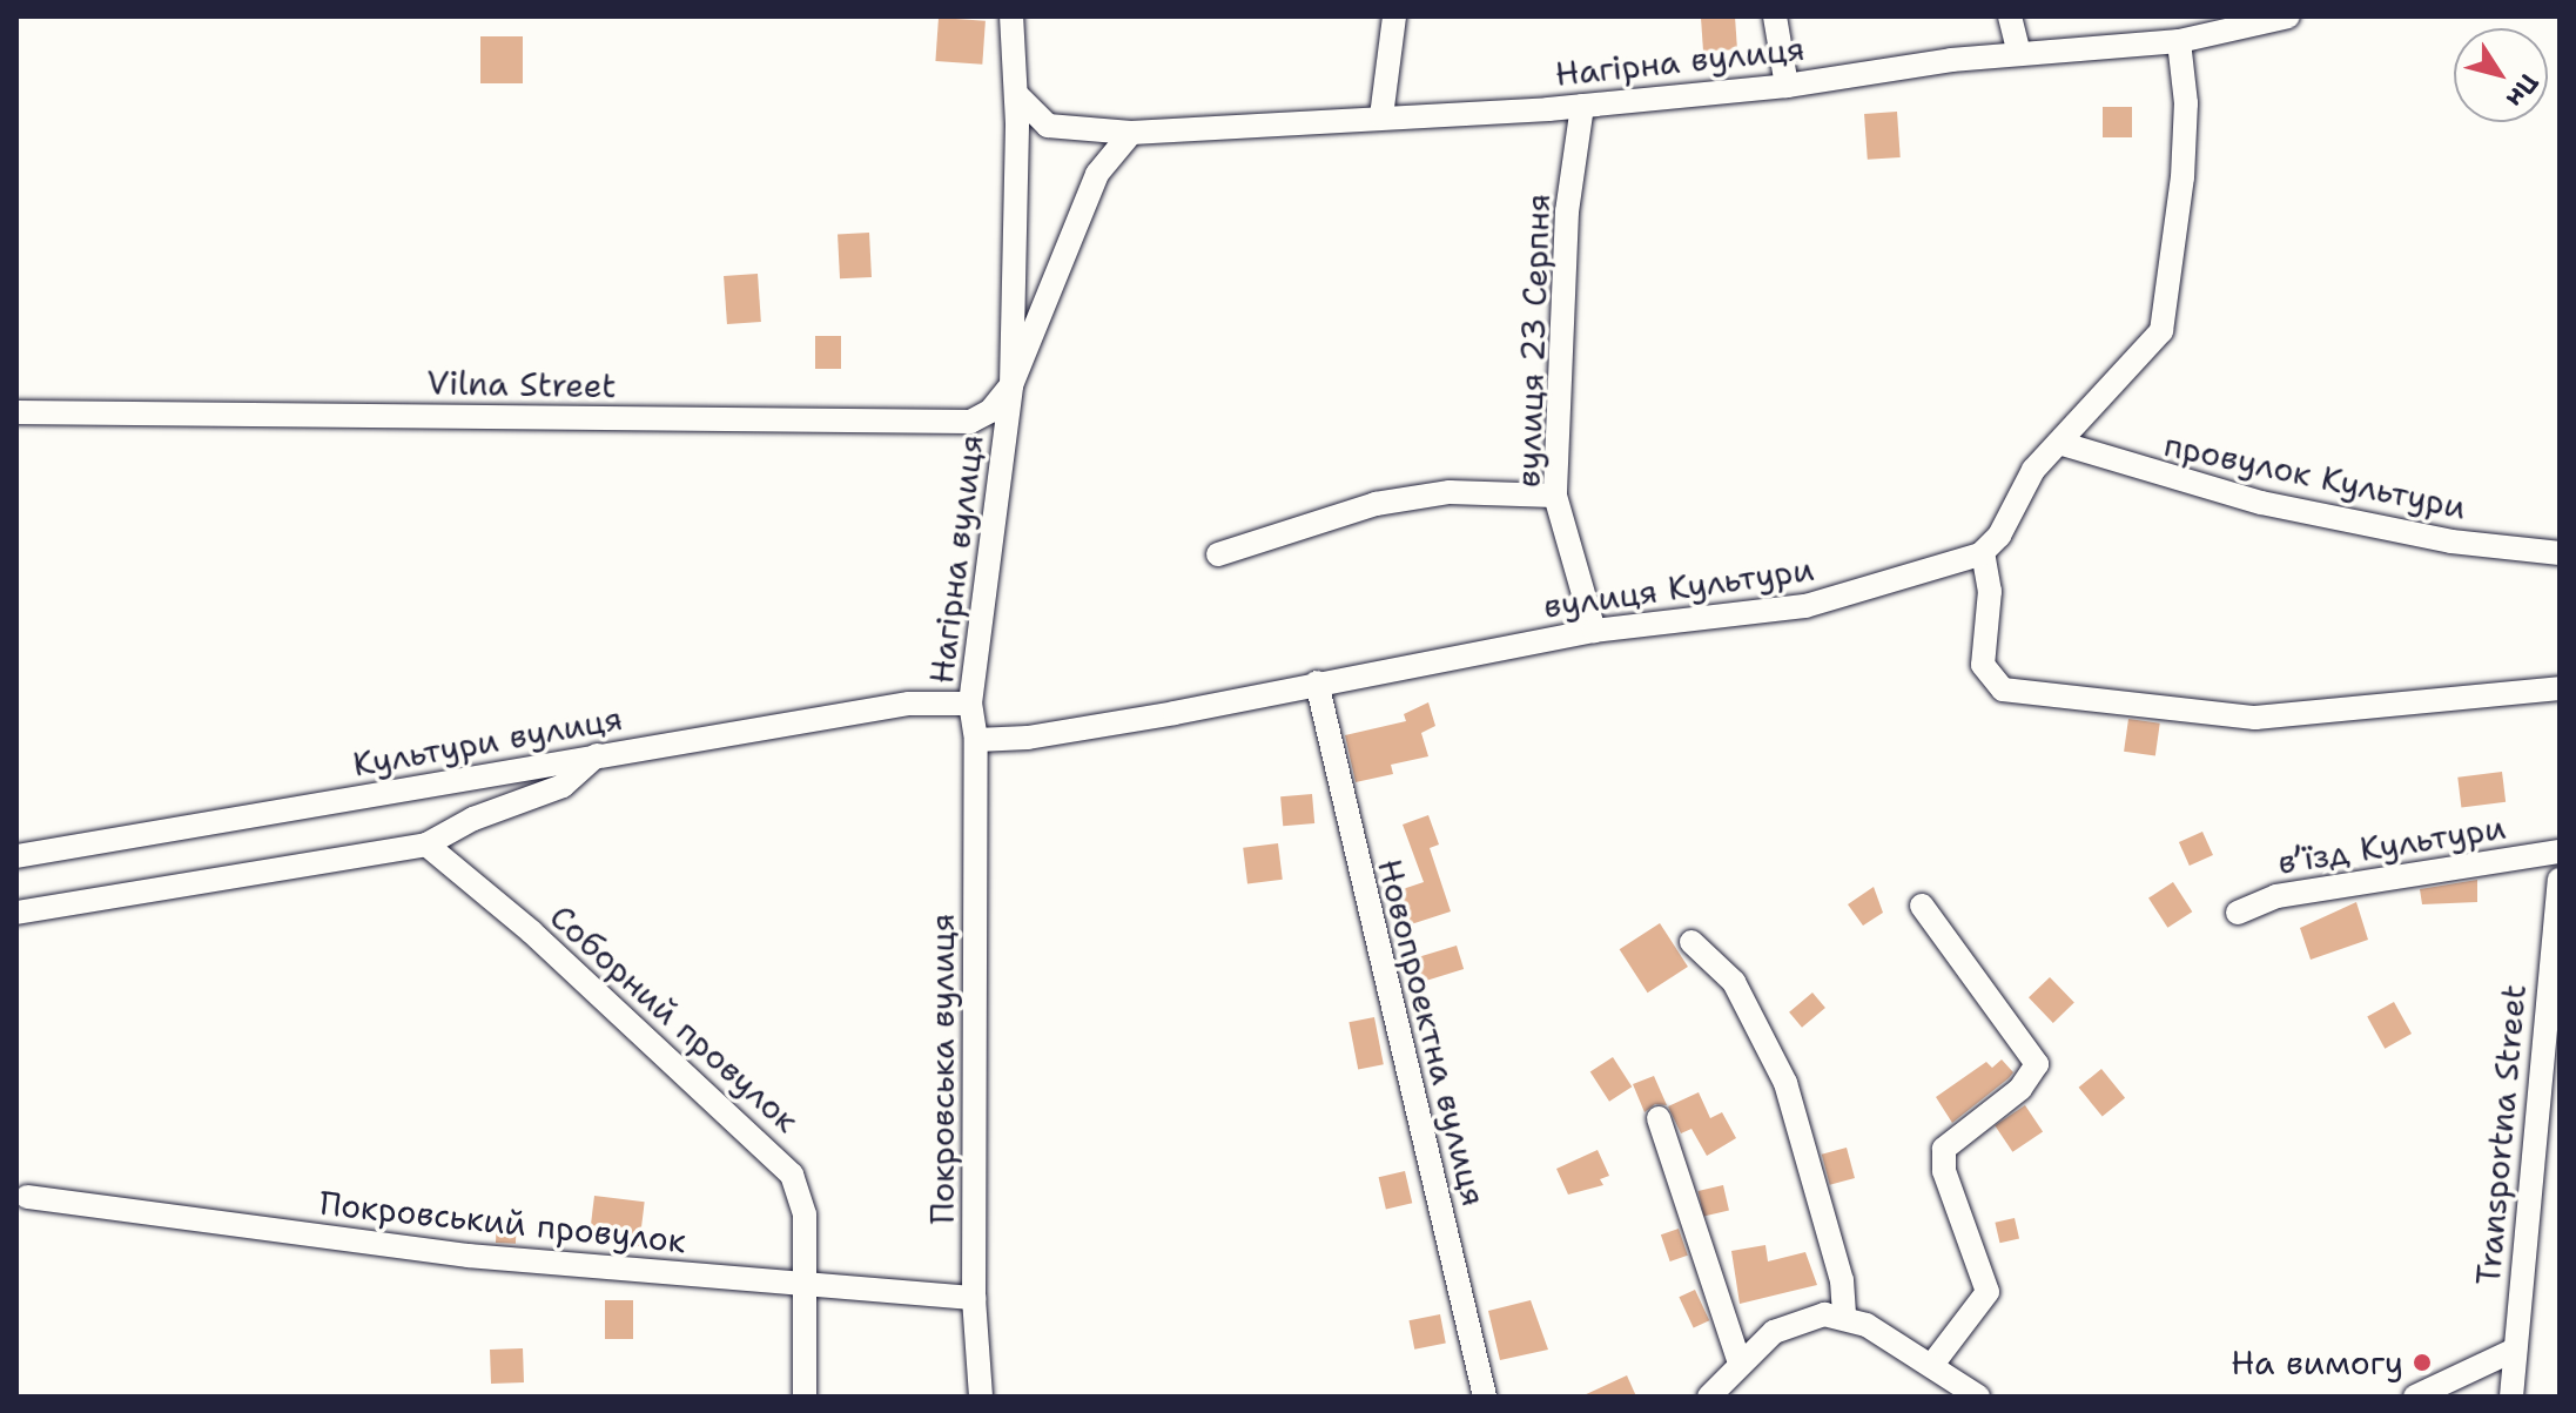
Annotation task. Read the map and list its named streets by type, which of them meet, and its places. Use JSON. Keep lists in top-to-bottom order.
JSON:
{
  "streets": {
    "street": [
      "Нагірна вулиця",
      "вулиця 23 Серпня",
      "Vilna Street",
      "провулок Культури",
      "вулиця Культури",
      "Культури вулиця",
      "в’їзд Культури",
      "Соборний провулок",
      "Новопроектна вулиця",
      "Покровська вулиця",
      "Transportna Street",
      "Покровський провулок"
    ]
  },
  "crossings": [
    ["Нагірна вулиця", "вулиця 23 Серпня"],
    ["Нагірна вулиця", "Vilna Street"],
    ["Нагірна вулиця", "вулиця Культури"],
    ["Нагірна вулиця", "Культури вулиця"],
    ["Нагірна вулиця", "Покровська вулиця"],
    ["вулиця 23 Серпня", "вулиця Культури"],
    ["вулиця Культури", "Новопроектна вулиця"],
    ["вулиця Культури", "Покровська вулиця"],
    ["Соборний провулок", "Покровський провулок"],
    ["Покровська вулиця", "Покровський провулок"]
  ],
  "places": ["На вимогу"],
  "north": "bottom right"
}
